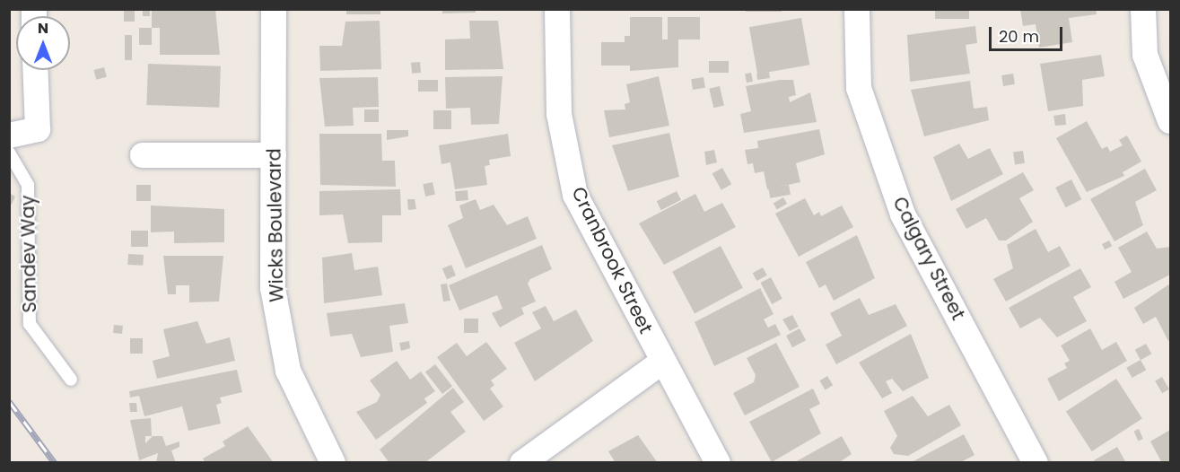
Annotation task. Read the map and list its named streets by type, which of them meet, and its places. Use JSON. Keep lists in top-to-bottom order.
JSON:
{
  "streets": {
    "street": ["Wicks Boulevard", "Calgary Street", "Cranbrook Street"],
    "lane": ["Sandev Way"]
  },
  "scale_bar": "20 m",
  "north": "top"
}
